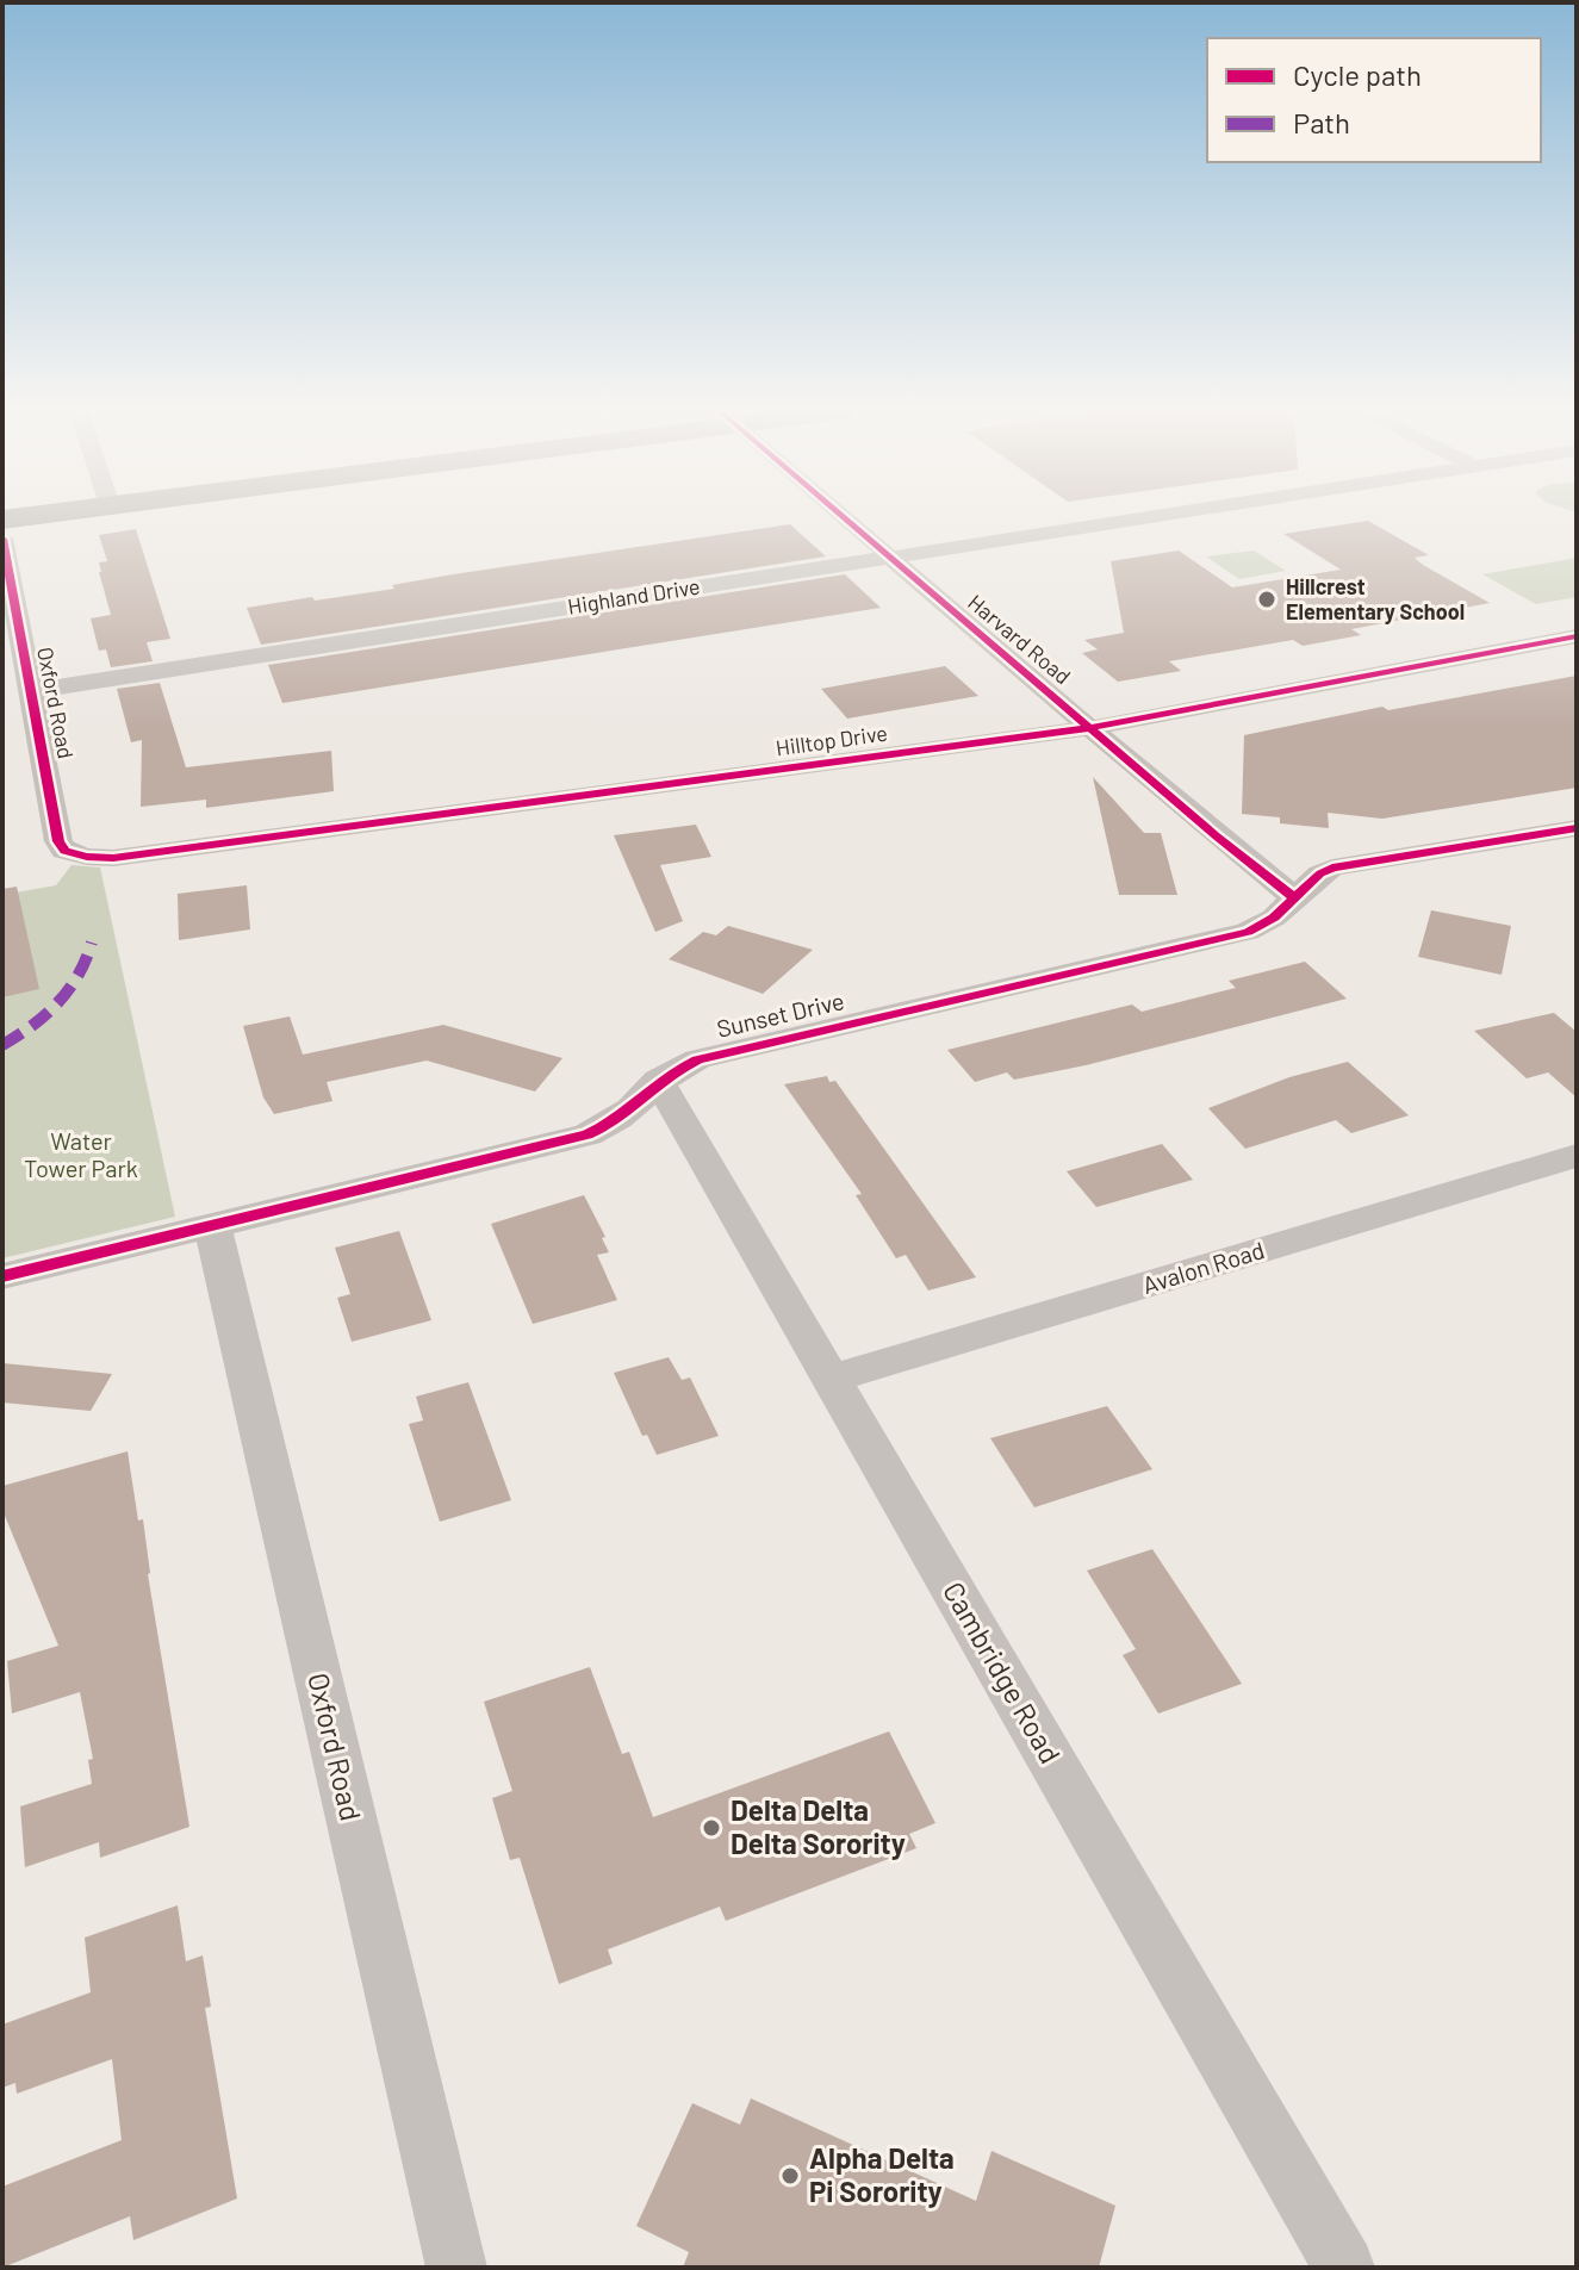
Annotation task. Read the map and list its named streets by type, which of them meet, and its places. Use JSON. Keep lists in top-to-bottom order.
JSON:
{
  "streets": {
    "street": [
      "Highland Drive",
      "Harvard Road",
      "Oxford Road",
      "Hilltop Drive",
      "Sunset Drive",
      "Avalon Road",
      "Cambridge Road"
    ]
  },
  "crossings": [
    ["Highland Drive", "Harvard Road"],
    ["Highland Drive", "Oxford Road"],
    ["Harvard Road", "Hilltop Drive"],
    ["Harvard Road", "Sunset Drive"],
    ["Oxford Road", "Hilltop Drive"],
    ["Oxford Road", "Sunset Drive"],
    ["Sunset Drive", "Cambridge Road"],
    ["Avalon Road", "Cambridge Road"]
  ],
  "parks": ["Water Tower Park"],
  "places": ["Hillcrest Elementary School", "Delta Delta Delta Sorority", "Alpha Delta Pi Sorority"],
  "legend": ["Cycle path", "Path"]
}
